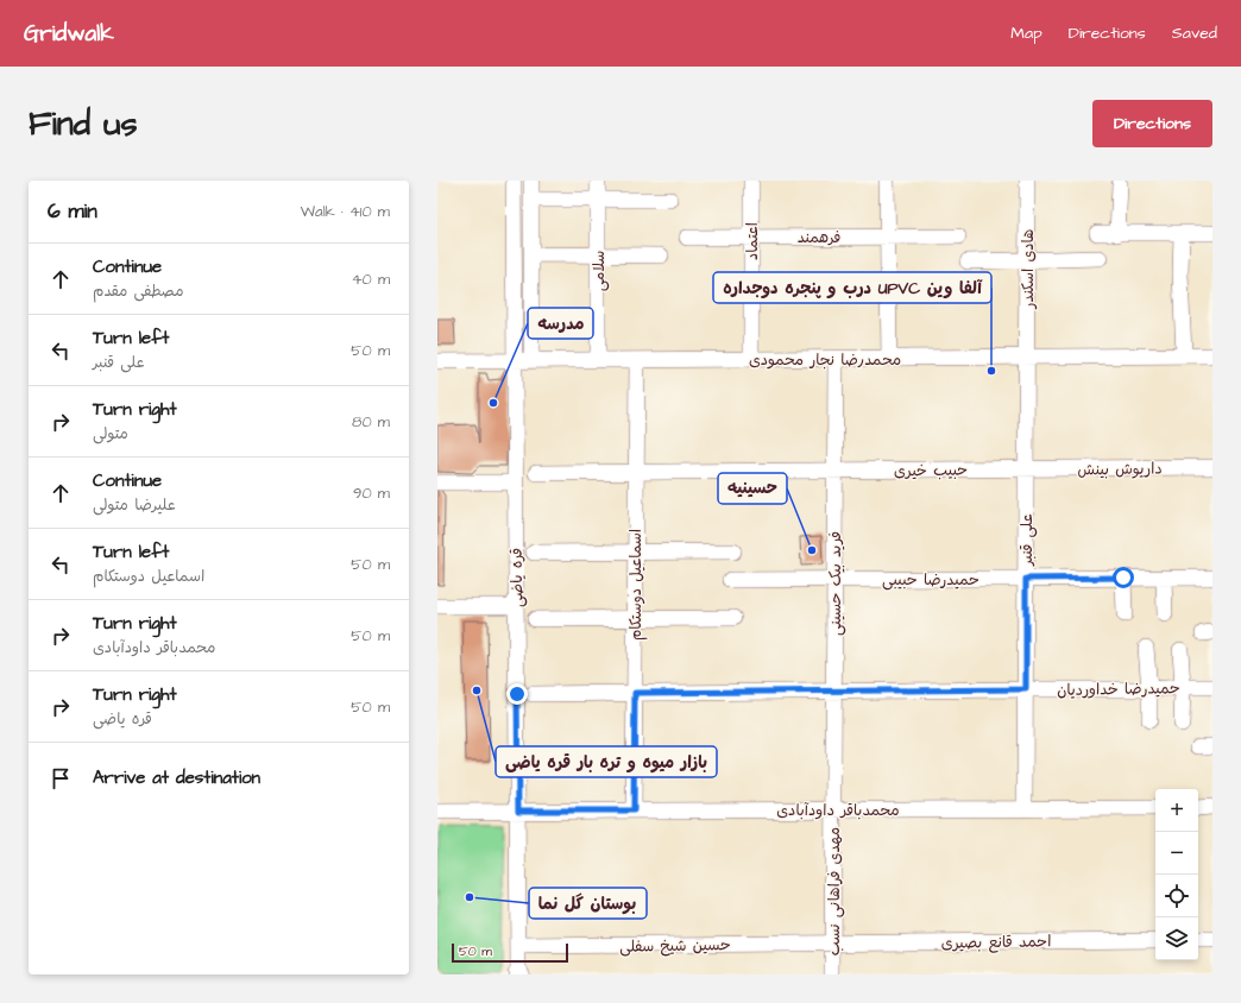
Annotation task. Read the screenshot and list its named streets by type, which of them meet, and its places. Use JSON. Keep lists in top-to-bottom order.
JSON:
{
  "streets": {
    "street": [
      "فرهمند",
      "اعتماد",
      "هادی اسکندر",
      "سلامی",
      "محمدرضا نجار محمودی",
      "داریوش بینش",
      "حبیب خیری",
      "علی قنبر",
      "قره یاضی",
      "حمیدرضا حبیبی",
      "فرید بیک حسینی",
      "اسماعیل دوستکام",
      "حمیدرضا خداوردیان",
      "محمدباقر داودآبادی",
      "مهدی فراهانی نسب",
      "احمد قانع بصیری",
      "حسین شیخ سفلی"
    ]
  },
  "crossings": [
    ["فرهمند", "اعتماد"],
    ["اعتماد", "محمدرضا نجار محمودی"],
    ["هادی اسکندر", "محمدرضا نجار محمودی"],
    ["هادی اسکندر", "علی قنبر"],
    ["سلامی", "محمدرضا نجار محمودی"],
    ["محمدرضا نجار محمودی", "علی قنبر"],
    ["محمدرضا نجار محمودی", "قره یاضی"],
    ["محمدرضا نجار محمودی", "فرید بیک حسینی"],
    ["محمدرضا نجار محمودی", "اسماعیل دوستکام"],
    ["داریوش بینش", "حبیب خیری"],
    ["داریوش بینش", "علی قنبر"],
    ["حبیب خیری", "علی قنبر"],
    ["حبیب خیری", "فرید بیک حسینی"],
    ["حبیب خیری", "اسماعیل دوستکام"],
    ["علی قنبر", "حمیدرضا حبیبی"],
    ["علی قنبر", "حمیدرضا خداوردیان"],
    ["علی قنبر", "محمدباقر داودآبادی"],
    ["قره یاضی", "محمدباقر داودآبادی"],
    ["قره یاضی", "حسین شیخ سفلی"],
    ["حمیدرضا حبیبی", "فرید بیک حسینی"],
    ["فرید بیک حسینی", "حمیدرضا خداوردیان"],
    ["فرید بیک حسینی", "محمدباقر داودآبادی"],
    ["فرید بیک حسینی", "مهدی فراهانی نسب"],
    ["اسماعیل دوستکام", "حمیدرضا خداوردیان"],
    ["اسماعیل دوستکام", "محمدباقر داودآبادی"],
    ["محمدباقر داودآبادی", "مهدی فراهانی نسب"],
    ["مهدی فراهانی نسب", "احمد قانع بصیری"],
    ["مهدی فراهانی نسب", "حسین شیخ سفلی"],
    ["احمد قانع بصیری", "حسین شیخ سفلی"]
  ],
  "places": [
    "درب و پنجره دوجداره UPVC آلفا وین",
    "مدرسه",
    "حسینیه",
    "بازار میوه و تره بار قره یاضی",
    "بوستان گل نما"
  ],
  "scale_bar": "50 m",
  "page": {
    "header": "Gridwalk",
    "nav": ["Map", "Directions", "Saved"],
    "buttons": "Directions",
    "title": "Find us",
    "heading": ["6 min", "Walk · 410 m"],
    "list": [
      ["Continue", "مصطفی مقدم", "40 m"],
      ["Turn left", "علی قنبر", "50 m"],
      ["Turn right", "متولی", "80 m"],
      ["Continue", "علیرضا متولی", "90 m"],
      ["Turn left", "اسماعیل دوستکام", "50 m"],
      ["Turn right", "محمدباقر داودآبادی", "50 m"],
      ["Turn right", "قره یاضی", "50 m"],
      "Arrive at destination"
    ],
    "map_buttons": ["+", "−"],
    "scale": "50 m"
  }
}
